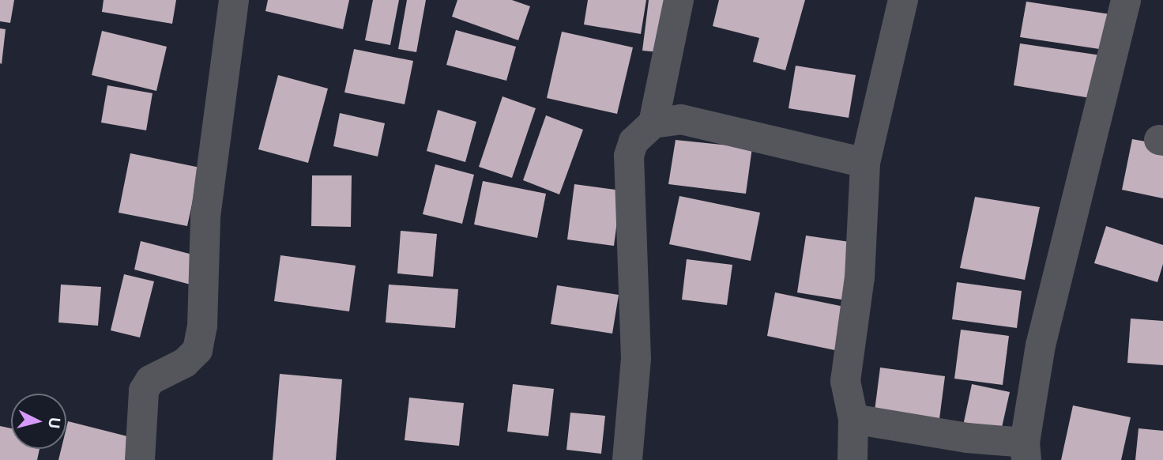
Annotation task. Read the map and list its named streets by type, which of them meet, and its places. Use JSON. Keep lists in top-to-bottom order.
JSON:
{
  "north": "right"
}
